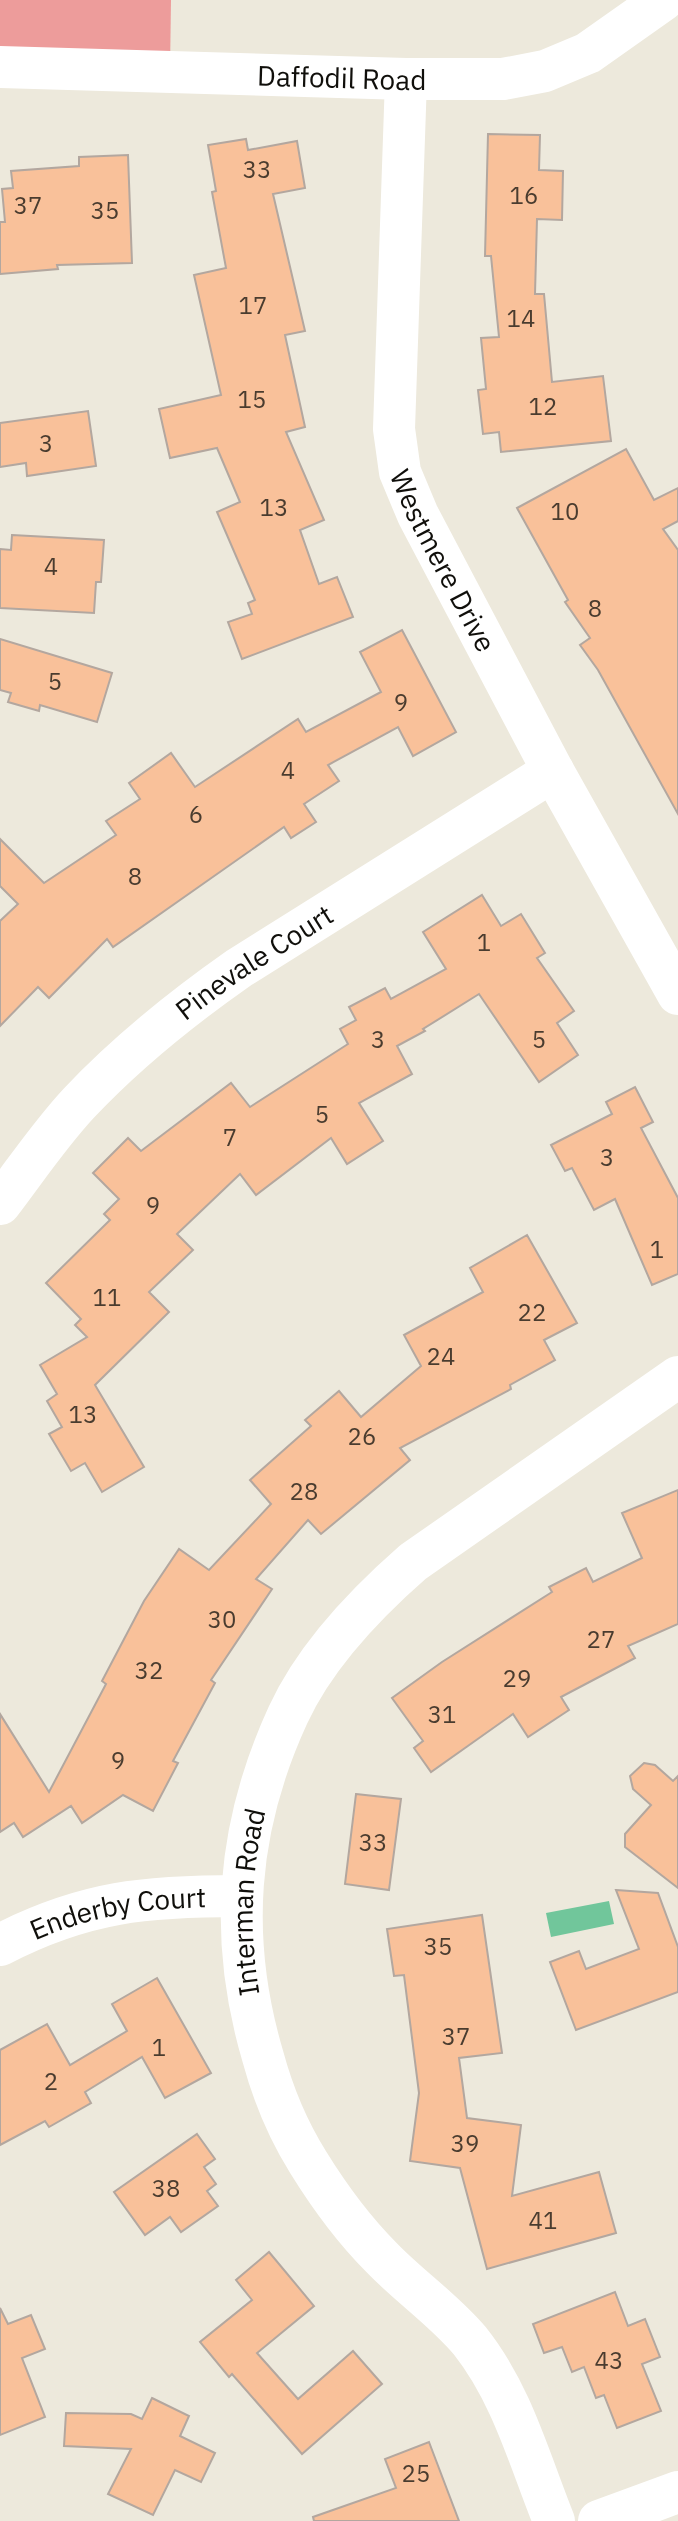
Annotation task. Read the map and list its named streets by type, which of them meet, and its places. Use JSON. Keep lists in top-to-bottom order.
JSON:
{
  "streets": {
    "street": [
      "Daffodil Road",
      "Westmere Drive",
      "Pinevale Court",
      "Interman Road",
      "Enderby Court"
    ]
  },
  "crossings": [
    ["Daffodil Road", "Westmere Drive"],
    ["Westmere Drive", "Pinevale Court"],
    ["Interman Road", "Enderby Court"]
  ],
  "house_numbers": [
    "33",
    "16",
    "37",
    "35",
    "17",
    "14",
    "15",
    "12",
    "3",
    "13",
    "10",
    "4",
    "8",
    "5",
    "9",
    "4",
    "6",
    "8",
    "1",
    "3",
    "5",
    "5",
    "7",
    "3",
    "9",
    "1",
    "11",
    "22",
    "24",
    "13",
    "26",
    "28",
    "30",
    "27",
    "32",
    "29",
    "31",
    "9",
    "33",
    "35",
    "37",
    "1",
    "2",
    "39",
    "38",
    "41",
    "43",
    "25"
  ]
}
